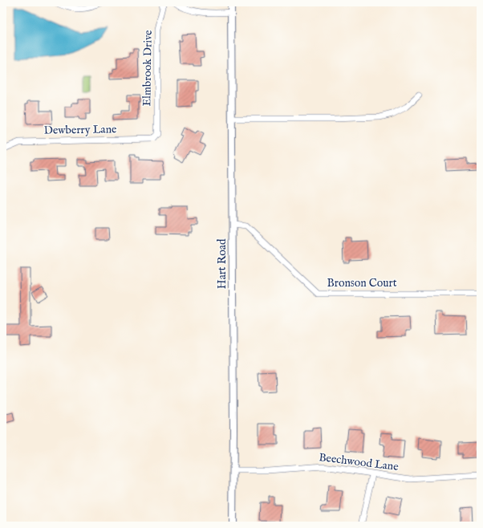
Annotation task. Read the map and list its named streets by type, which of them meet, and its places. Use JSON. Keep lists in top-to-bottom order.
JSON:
{
  "streets": {
    "street": [
      "Elmbrook Drive",
      "Dewberry Lane",
      "Hart Road",
      "Bronson Court",
      "Beechwood Lane"
    ]
  },
  "crossings": [
    ["Elmbrook Drive", "Dewberry Lane"],
    ["Hart Road", "Bronson Court"],
    ["Hart Road", "Beechwood Lane"]
  ]
}
